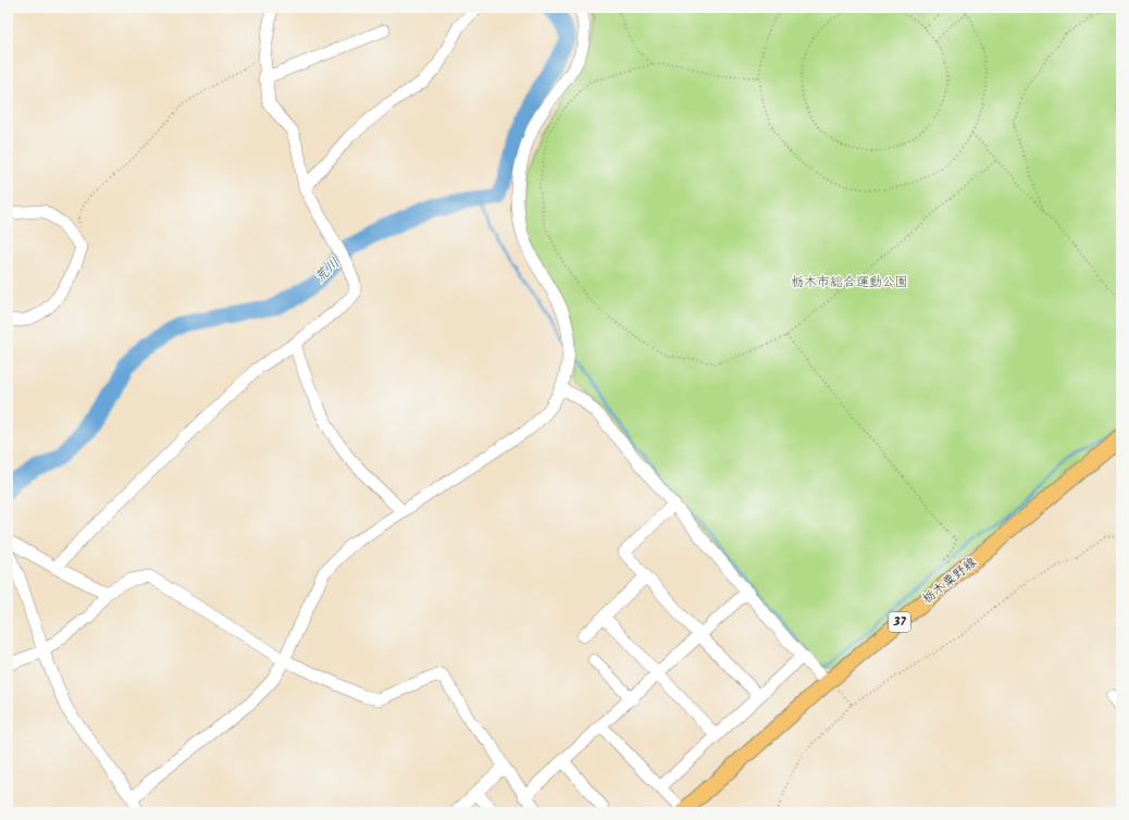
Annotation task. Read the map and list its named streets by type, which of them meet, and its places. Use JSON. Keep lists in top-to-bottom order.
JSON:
{
  "streets": {
    "main road": ["栃木粟野線", "37"]
  },
  "water": ["荒川"],
  "parks": ["栃木市総合運動公園"]
}
